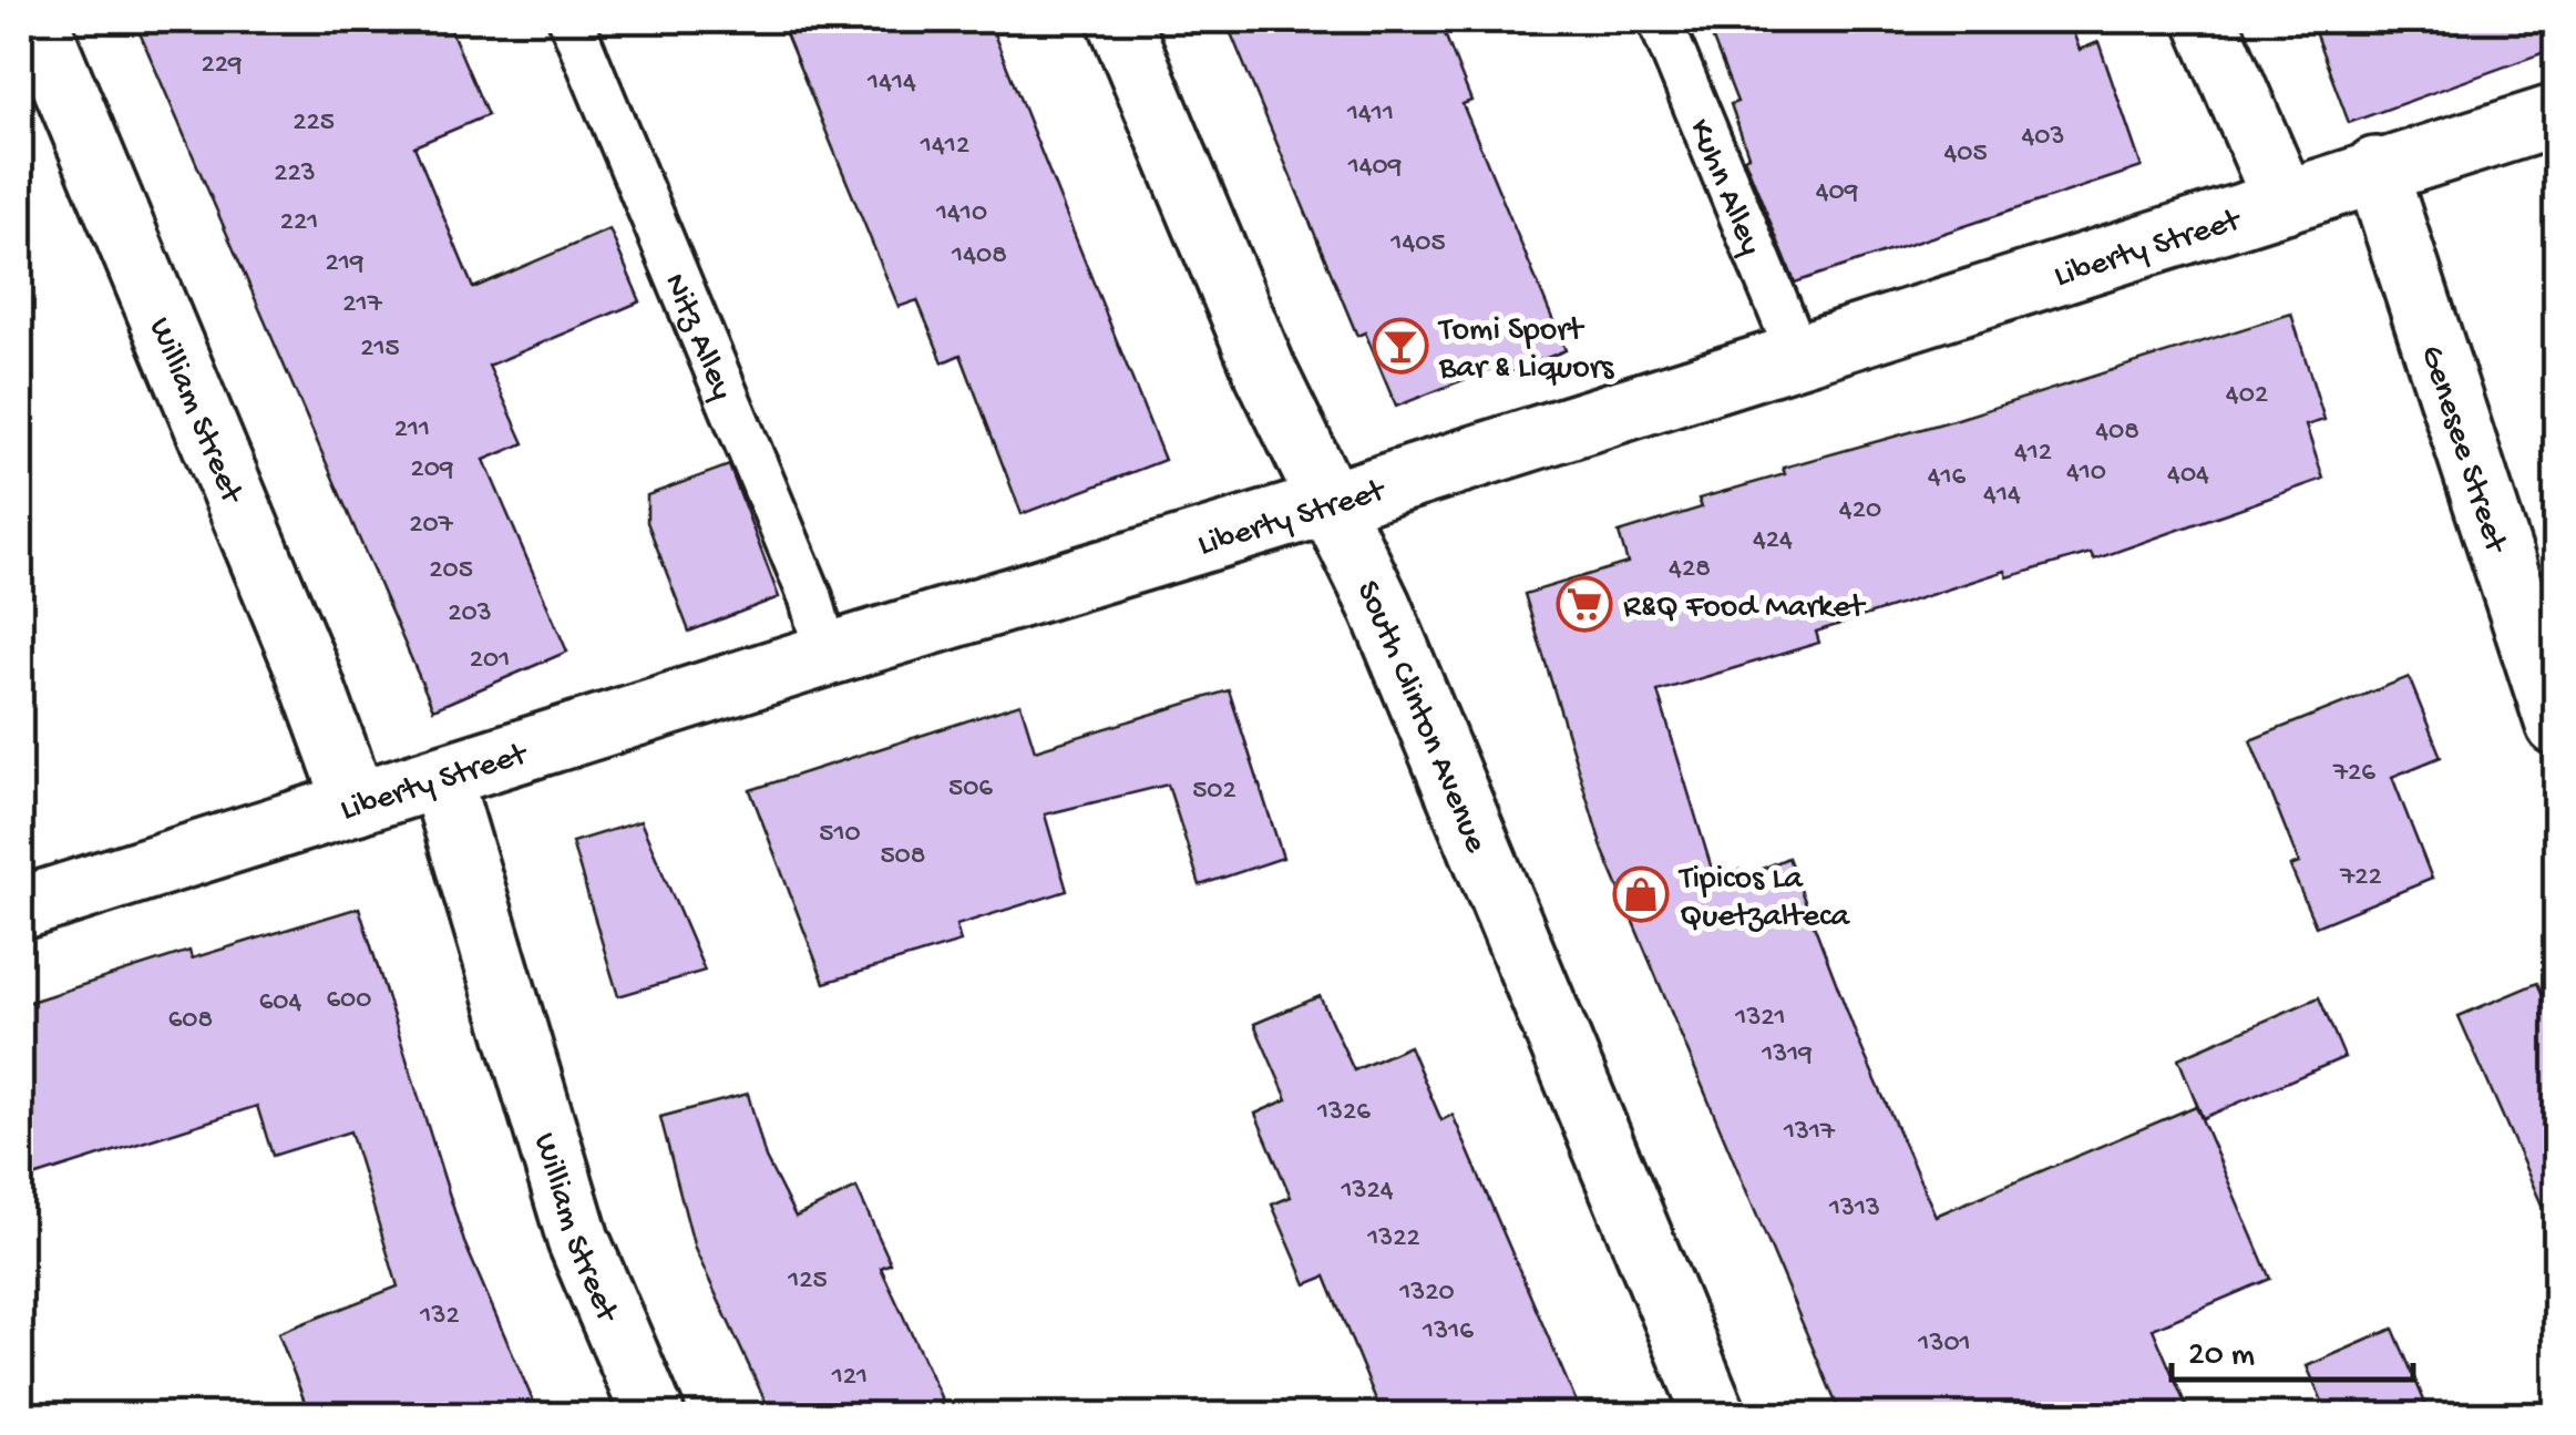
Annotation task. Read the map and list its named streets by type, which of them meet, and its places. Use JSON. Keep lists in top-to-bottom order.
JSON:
{
  "streets": {
    "street": [
      "Liberty Street",
      "William Street",
      "Genesee Street",
      "South Clinton Avenue"
    ],
    "lane": ["Kuhn Alley", "Nitz Alley"]
  },
  "crossings": [
    ["Kuhn Alley", "Liberty Street"],
    ["Liberty Street", "Nitz Alley"],
    ["Liberty Street", "William Street"],
    ["Liberty Street", "Genesee Street"],
    ["Liberty Street", "South Clinton Avenue"]
  ],
  "places": {
    "bar": ["Tomi Sport Bar & Liquors"],
    "supermarket": ["R&Q Food Market"],
    "shop": ["Tipicos La Quetzalteca"]
  },
  "house_numbers": [
    "229",
    "1414",
    "1411",
    "225",
    "403",
    "1412",
    "405",
    "1409",
    "223",
    "409",
    "1410",
    "221",
    "1405",
    "1408",
    "219",
    "217",
    "215",
    "402",
    "211",
    "408",
    "412",
    "209",
    "410",
    "404",
    "416",
    "414",
    "420",
    "207",
    "424",
    "428",
    "205",
    "203",
    "201",
    "726",
    "506",
    "502",
    "510",
    "508",
    "722",
    "600",
    "604",
    "1321",
    "608",
    "1319",
    "1326",
    "1317",
    "1324",
    "1313",
    "1322",
    "125",
    "1320",
    "132",
    "1316",
    "1301",
    "121"
  ],
  "scale_bar": "20 m"
}
